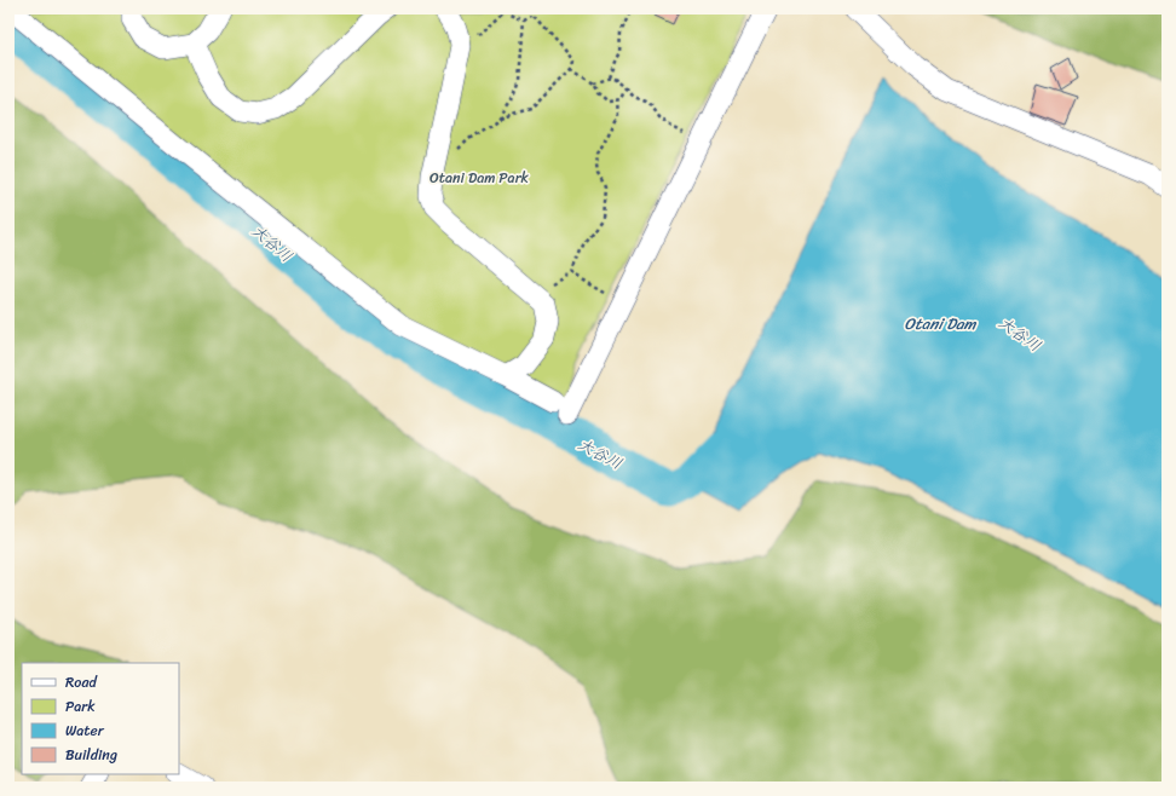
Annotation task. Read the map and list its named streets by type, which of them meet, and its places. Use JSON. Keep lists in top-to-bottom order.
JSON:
{
  "water": ["大谷川", "Otani Dam"],
  "parks": ["Otani Dam Park"],
  "legend": [
    "Road",
    "Park",
    "Water",
    "Building"
  ]
}
